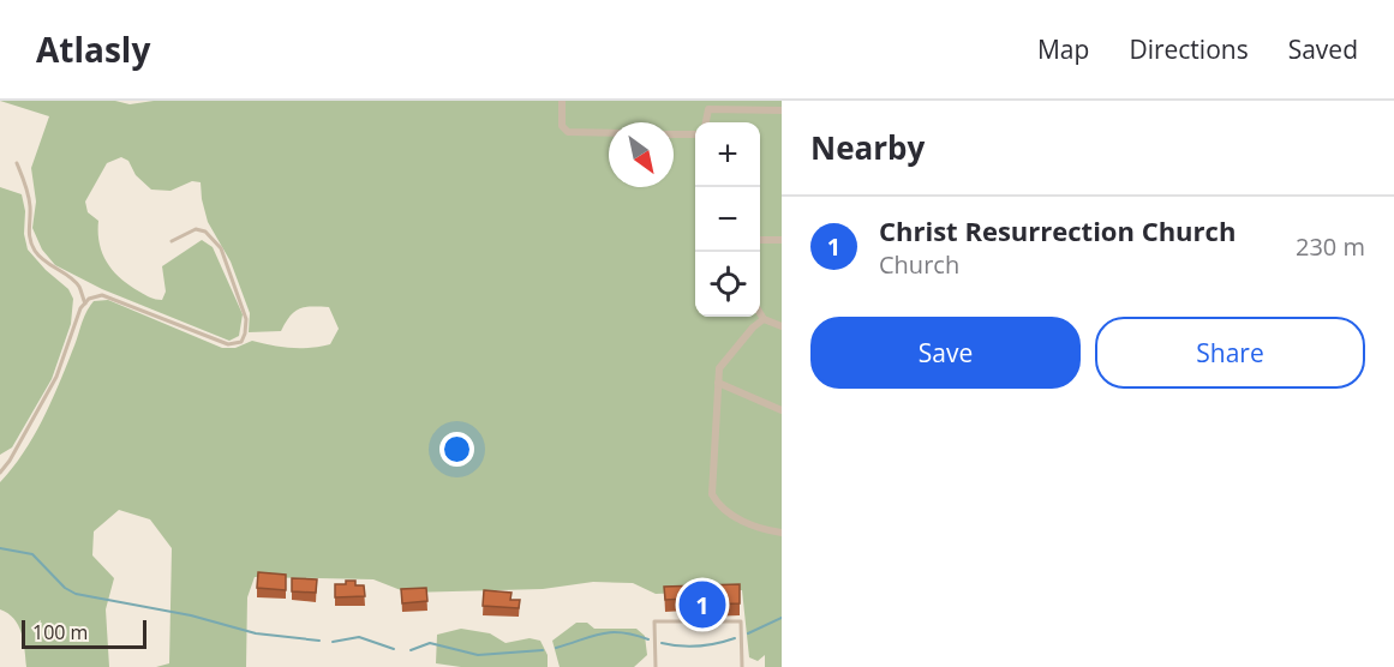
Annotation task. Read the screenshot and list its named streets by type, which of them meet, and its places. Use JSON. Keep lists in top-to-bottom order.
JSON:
{
  "scale_bar": "100 m",
  "north": "bottom right",
  "page": {
    "header": "Atlasly",
    "nav": ["Map", "Directions", "Saved"],
    "heading": "Nearby",
    "map_buttons": ["+", "−"],
    "list": [
      {
        "mark": "1",
        "name": "Christ Resurrection Church",
        "note": "Church",
        "value": "230 m"
      }
    ],
    "buttons": ["Save", "Share"],
    "pins": "1",
    "scale": "100 m"
  }
}
